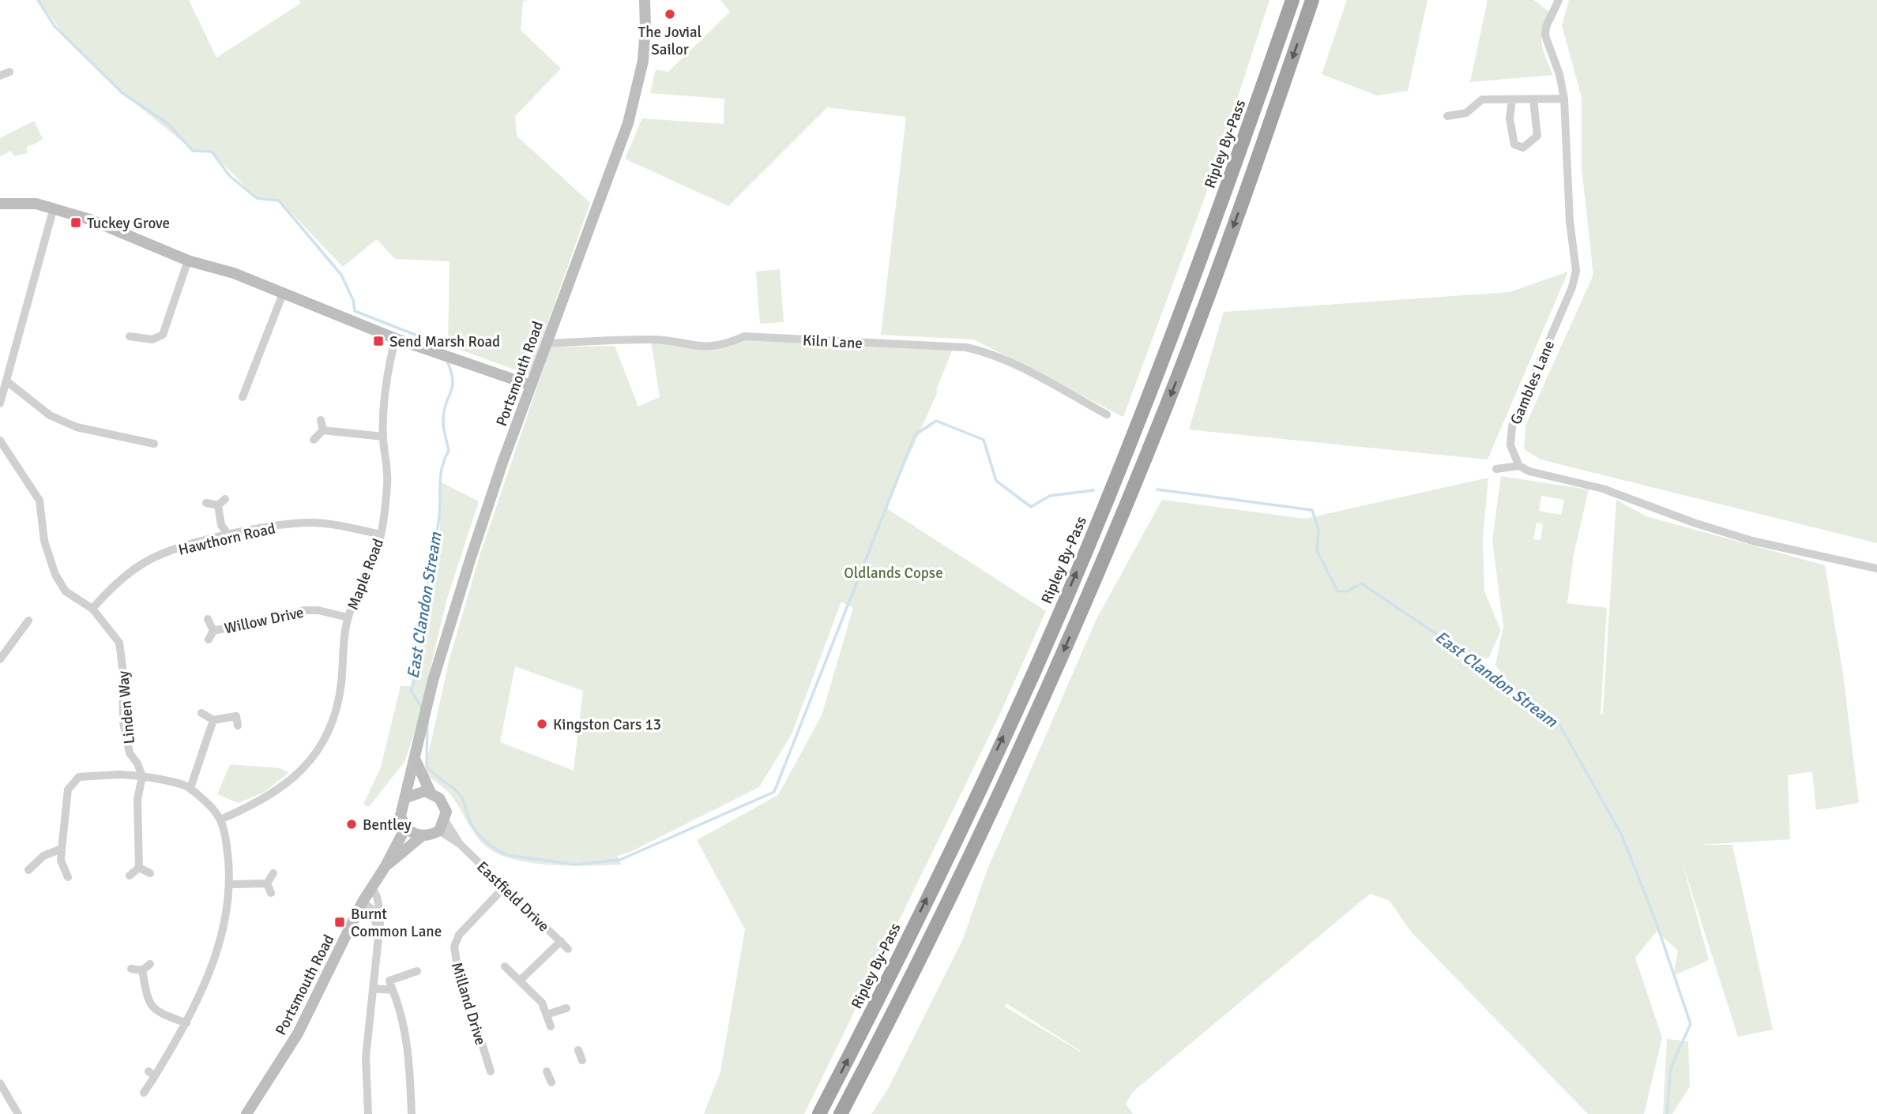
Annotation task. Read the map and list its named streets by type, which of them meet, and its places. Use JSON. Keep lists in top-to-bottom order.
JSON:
{
  "streets": {
    "highway": ["Ripley By-Pass"],
    "main road": ["Portsmouth Road"],
    "street": [
      "Kiln Lane",
      "Gambles Lane",
      "Hawthorn Road",
      "Maple Road",
      "Willow Drive",
      "Linden Way",
      "Eastfield Drive",
      "Milland Drive"
    ]
  },
  "crossings": [
    ["Kiln Lane", "Portsmouth Road"],
    ["Portsmouth Road", "Eastfield Drive"],
    ["Hawthorn Road", "Maple Road"],
    ["Hawthorn Road", "Linden Way"],
    ["Maple Road", "Willow Drive"],
    ["Eastfield Drive", "Milland Drive"]
  ],
  "water": ["East Clandon Stream"],
  "parks": ["Oldlands Copse"],
  "places": {
    "other": ["The Jovial Sailor", "Kingston Cars 13", "Bentley"],
    "transit": ["Tuckey Grove", "Send Marsh Road", "Burnt Common Lane"]
  }
}
